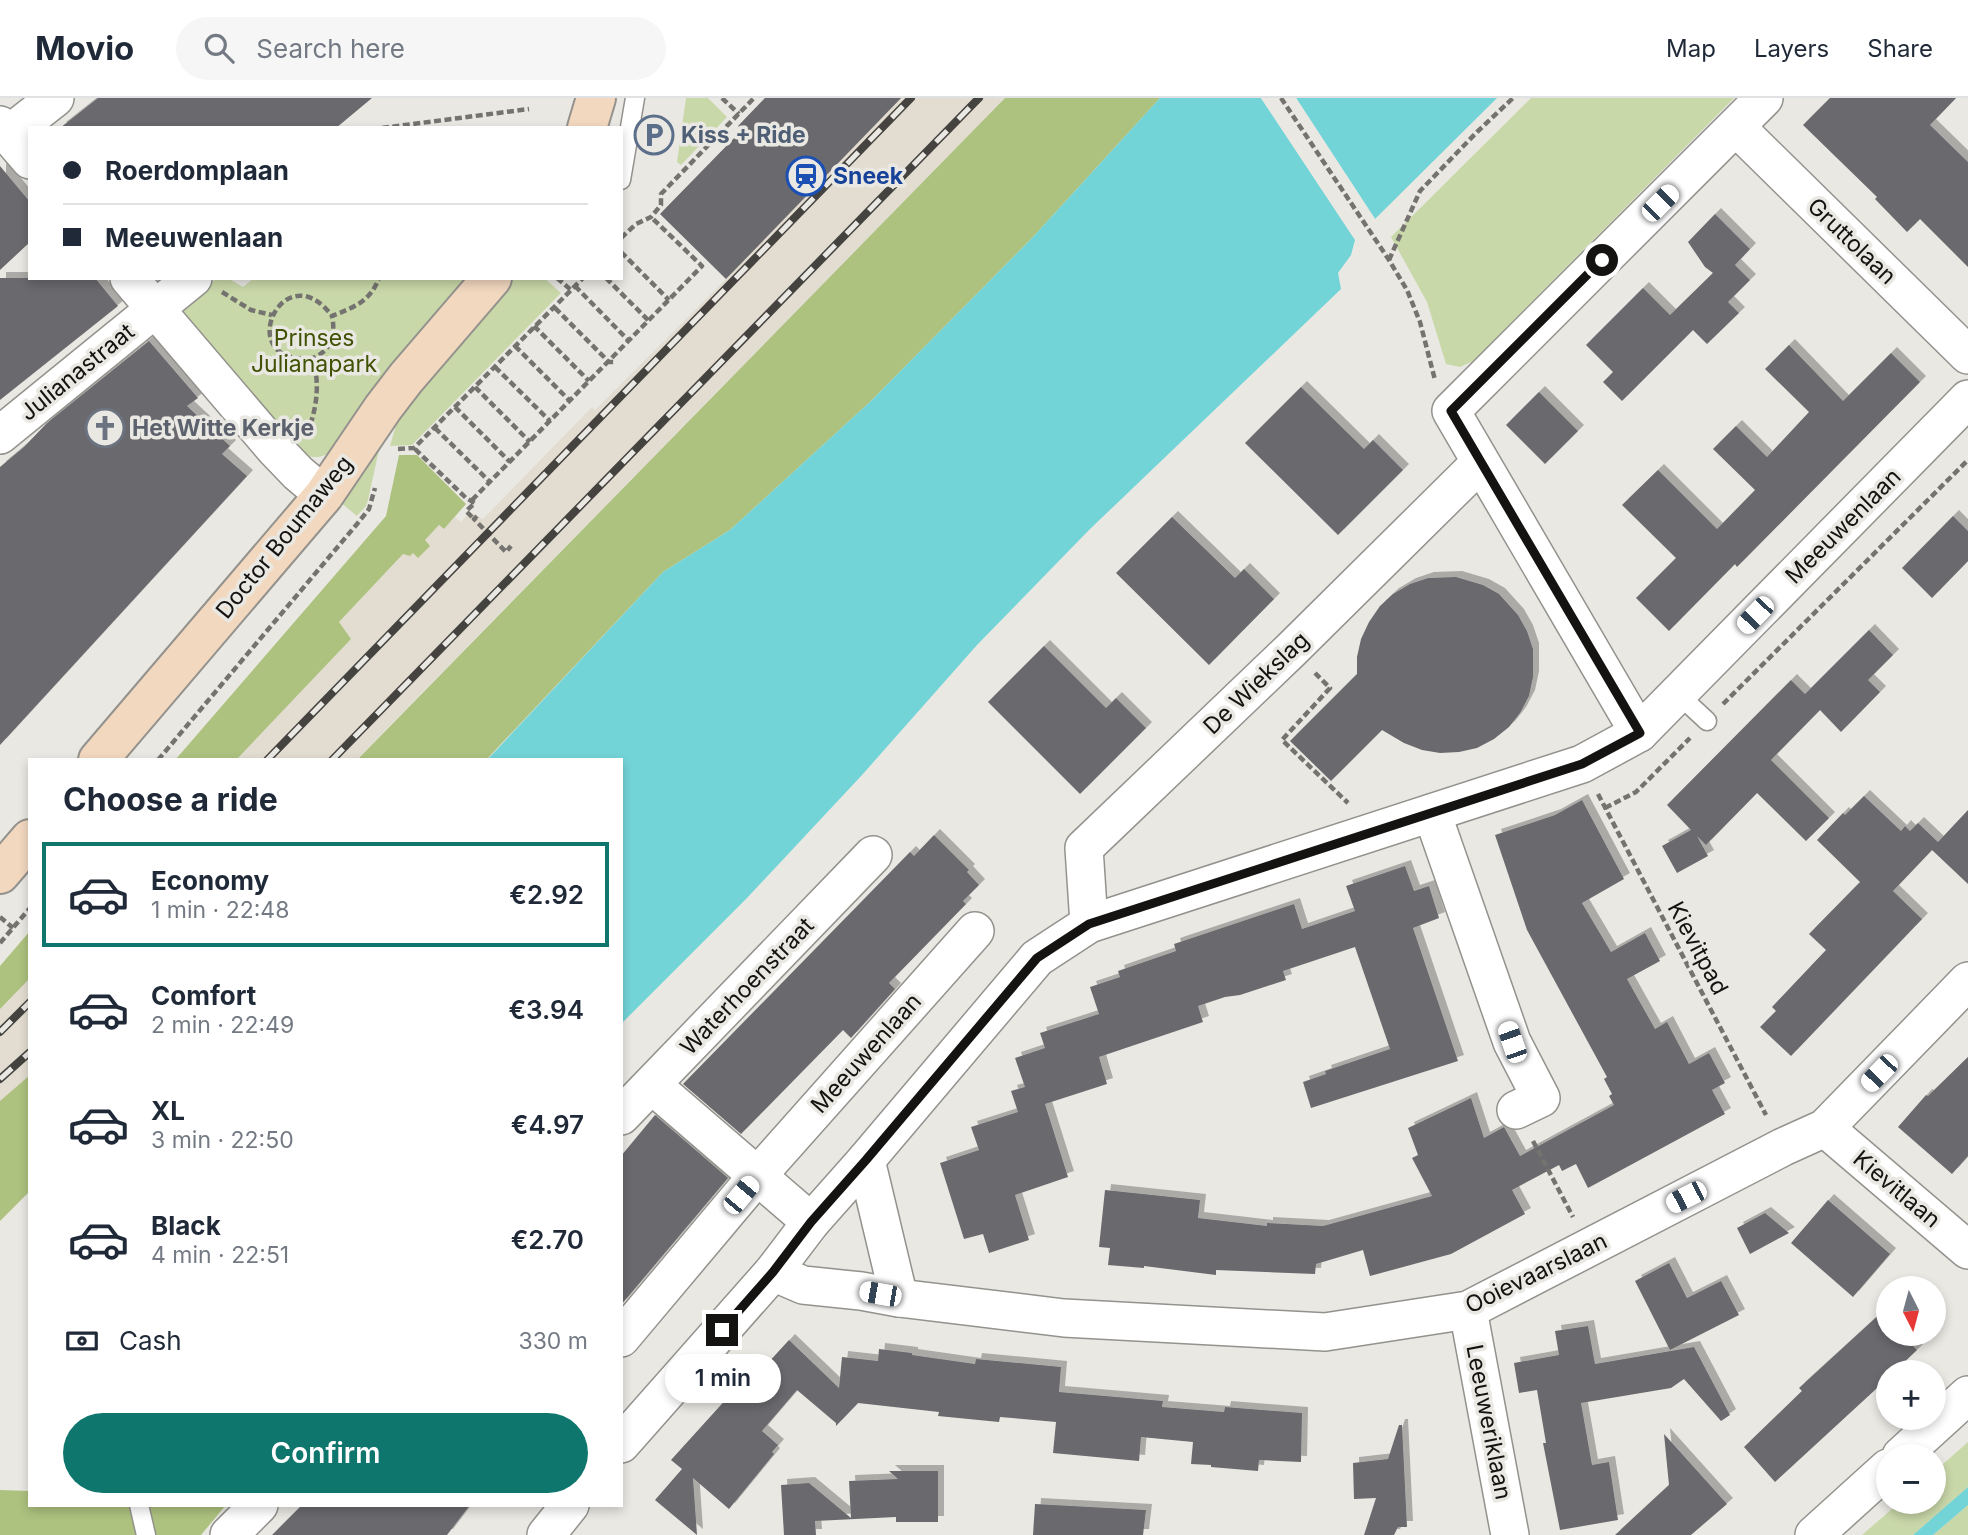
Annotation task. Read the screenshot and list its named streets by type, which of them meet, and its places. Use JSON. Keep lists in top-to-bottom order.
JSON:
{
  "streets": {
    "main road": ["Doctor Boumaweg"],
    "street": [
      "Gruttolaan",
      "Julianastraat",
      "Meeuwenlaan",
      "De Wiekslag",
      "Waterhoenstraat",
      "Kievitlaan",
      "Ooievaarslaan",
      "Leeuweriklaan"
    ],
    "path": ["Kievitpad"]
  },
  "crossings": [
    ["Meeuwenlaan", "De Wiekslag"],
    ["Meeuwenlaan", "Kievitpad"],
    ["Meeuwenlaan", "Ooievaarslaan"],
    ["Kievitpad", "Ooievaarslaan"],
    ["Kievitlaan", "Ooievaarslaan"],
    ["Ooievaarslaan", "Leeuweriklaan"]
  ],
  "parks": ["Prinses Julianapark"],
  "places": {
    "parking": ["Kiss + Ride"],
    "station": ["Sneek"],
    "church": ["Het Witte Kerkje"]
  },
  "north": "bottom",
  "page": {
    "header": "Movio",
    "search": "Search here",
    "nav": ["Map", "Layers", "Share"],
    "banner": ["Roerdomplaan", "Meeuwenlaan"],
    "heading": "Choose a ride",
    "list": [
      {
        "name": "Economy",
        "note": "1 min · 22:48",
        "value": "€2.92"
      },
      {
        "name": "Comfort",
        "note": "2 min · 22:49",
        "value": "€3.94"
      },
      {
        "name": "XL",
        "note": "3 min · 22:50",
        "value": "€4.97"
      },
      {
        "name": "Black",
        "note": "4 min · 22:51",
        "value": "€2.70"
      }
    ],
    "map_buttons": ["+", "−"],
    "pay": ["Cash", "330 m"],
    "bubble": "1 min",
    "buttons": "Confirm"
  }
}
